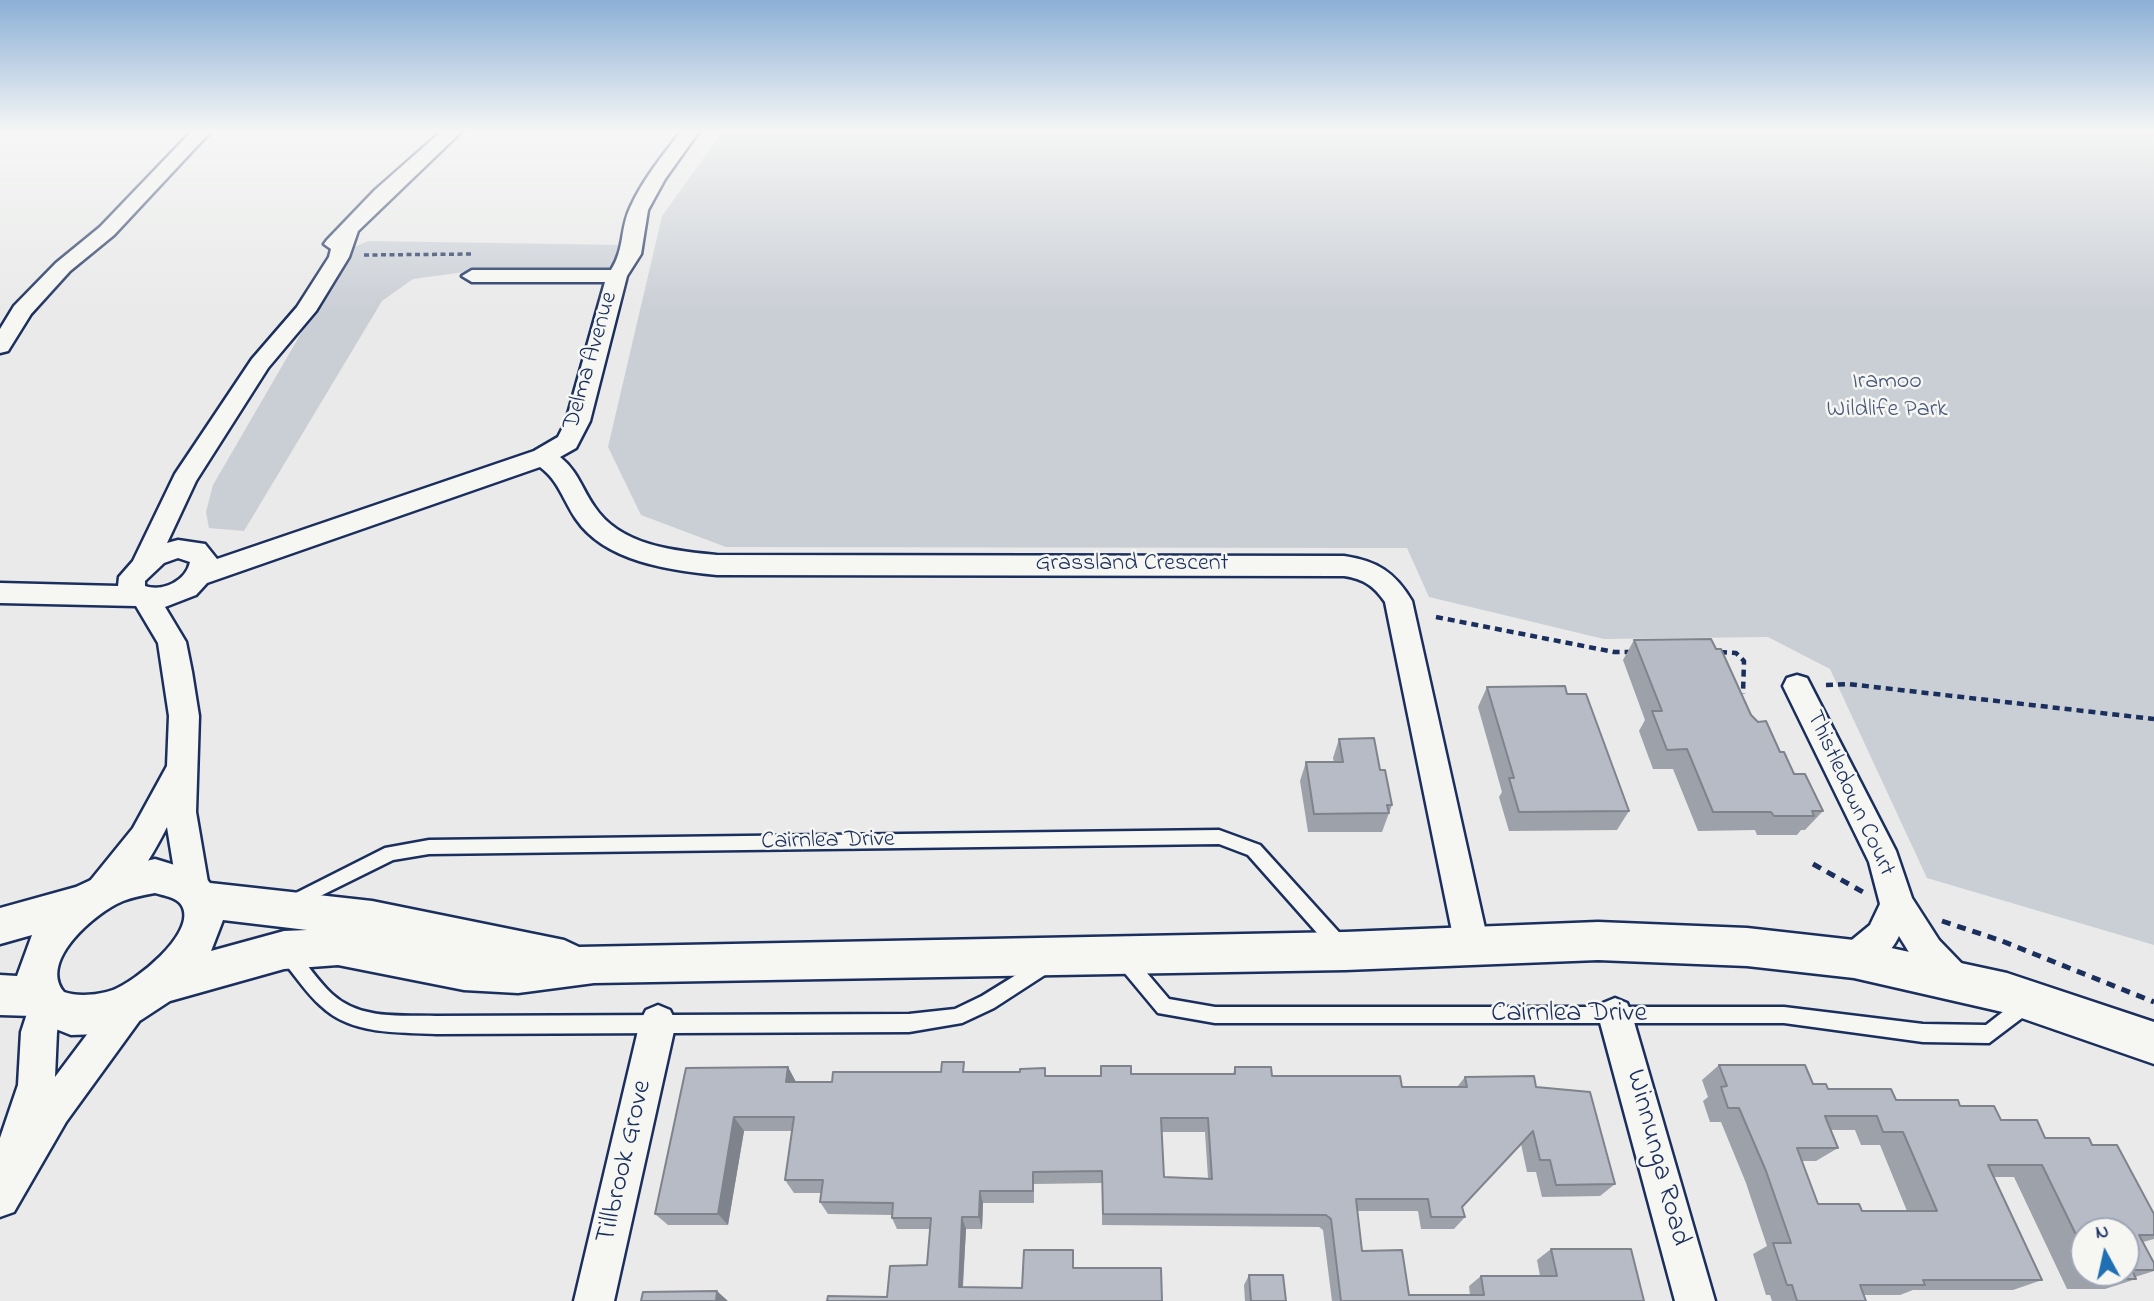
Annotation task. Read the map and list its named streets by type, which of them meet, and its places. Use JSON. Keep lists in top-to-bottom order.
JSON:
{
  "streets": {
    "street": [
      "Delma Avenue",
      "Grassland Crescent",
      "Thistledown Court",
      "Winnunga Road",
      "Tillbrook Grove"
    ],
    "lane": ["Cairnlea Drive"]
  },
  "crossings": [
    ["Delma Avenue", "Grassland Crescent"],
    ["Cairnlea Drive", "Winnunga Road"]
  ],
  "parks": ["Iramoo Wildlife Park"],
  "north": "top"
}
